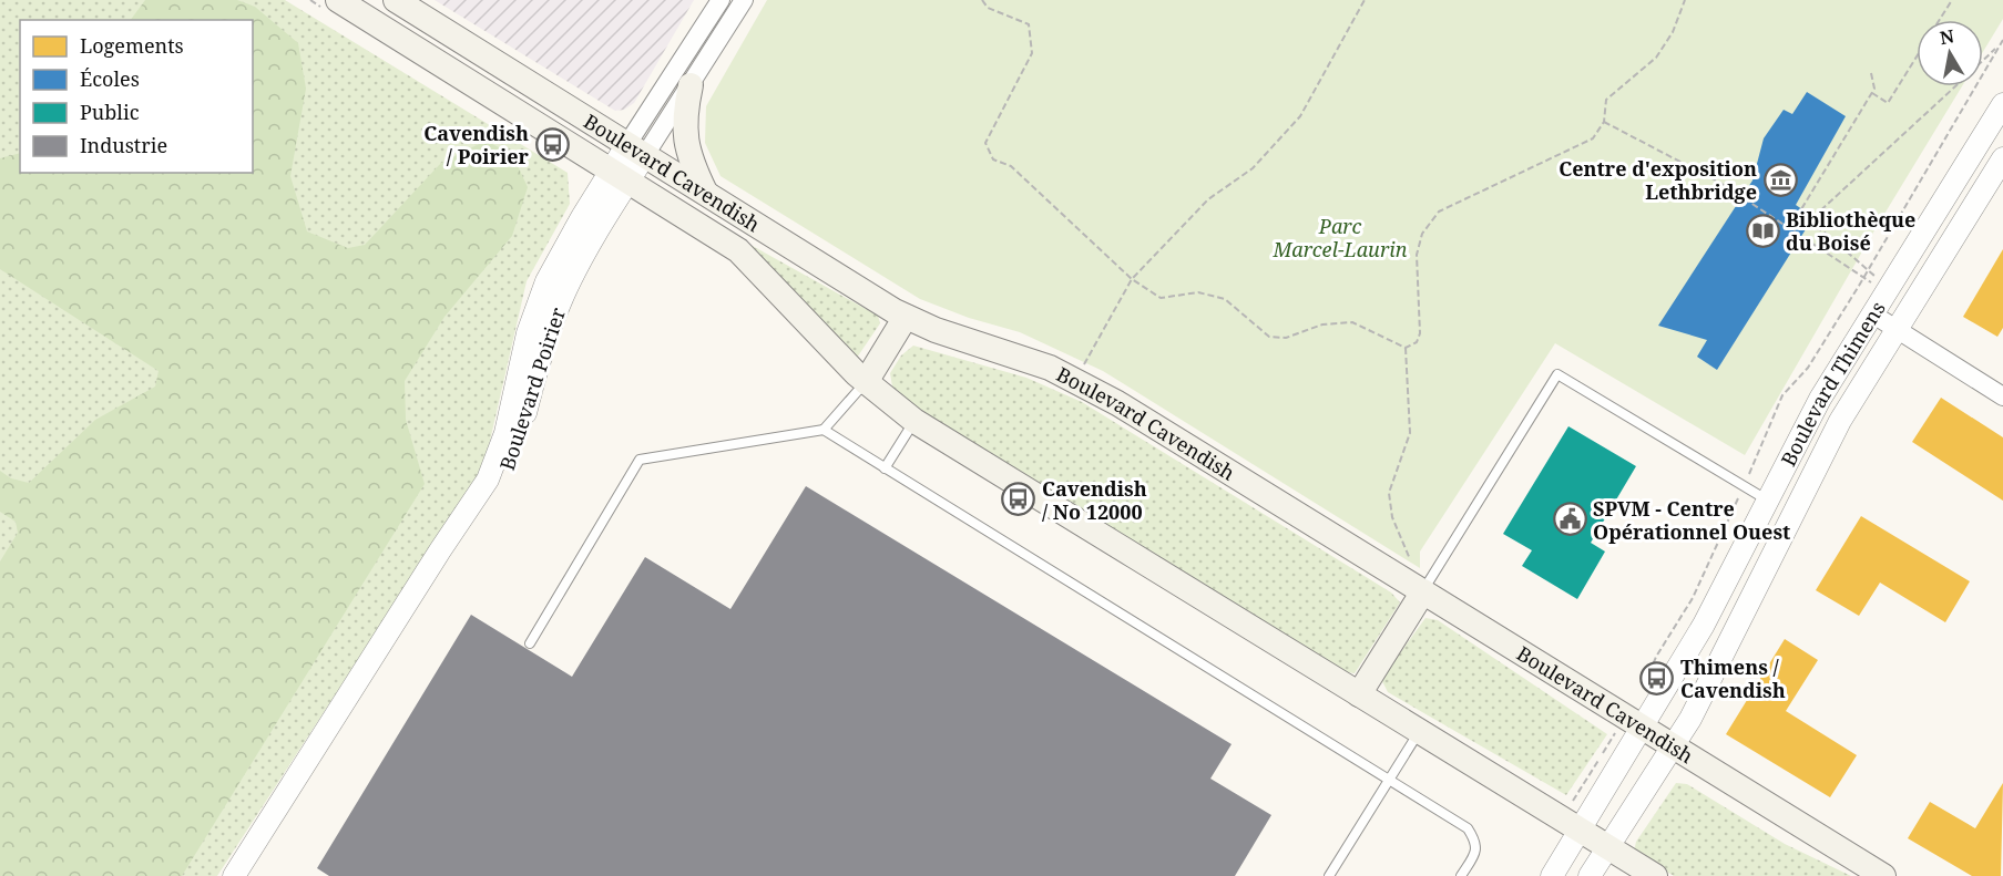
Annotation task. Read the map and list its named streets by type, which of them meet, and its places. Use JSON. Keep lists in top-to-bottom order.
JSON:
{
  "streets": {
    "main road": ["Boulevard Cavendish"],
    "street": ["Boulevard Thimens", "Boulevard Poirier"]
  },
  "crossings": [
    ["Boulevard Cavendish", "Boulevard Thimens"],
    ["Boulevard Cavendish", "Boulevard Poirier"]
  ],
  "parks": ["Parc Marcel-Laurin"],
  "places": {
    "bus stop": ["Cavendish / Poirier", "Cavendish / No 12000", "Thimens / Cavendish"],
    "museum": ["Centre d'exposition Lethbridge"],
    "library": ["Bibliothèque du Boisé"],
    "public building": ["SPVM - Centre Opérationnel Ouest"]
  },
  "legend": [
    "Logements",
    "Écoles",
    "Public",
    "Industrie"
  ],
  "north": "top"
}
